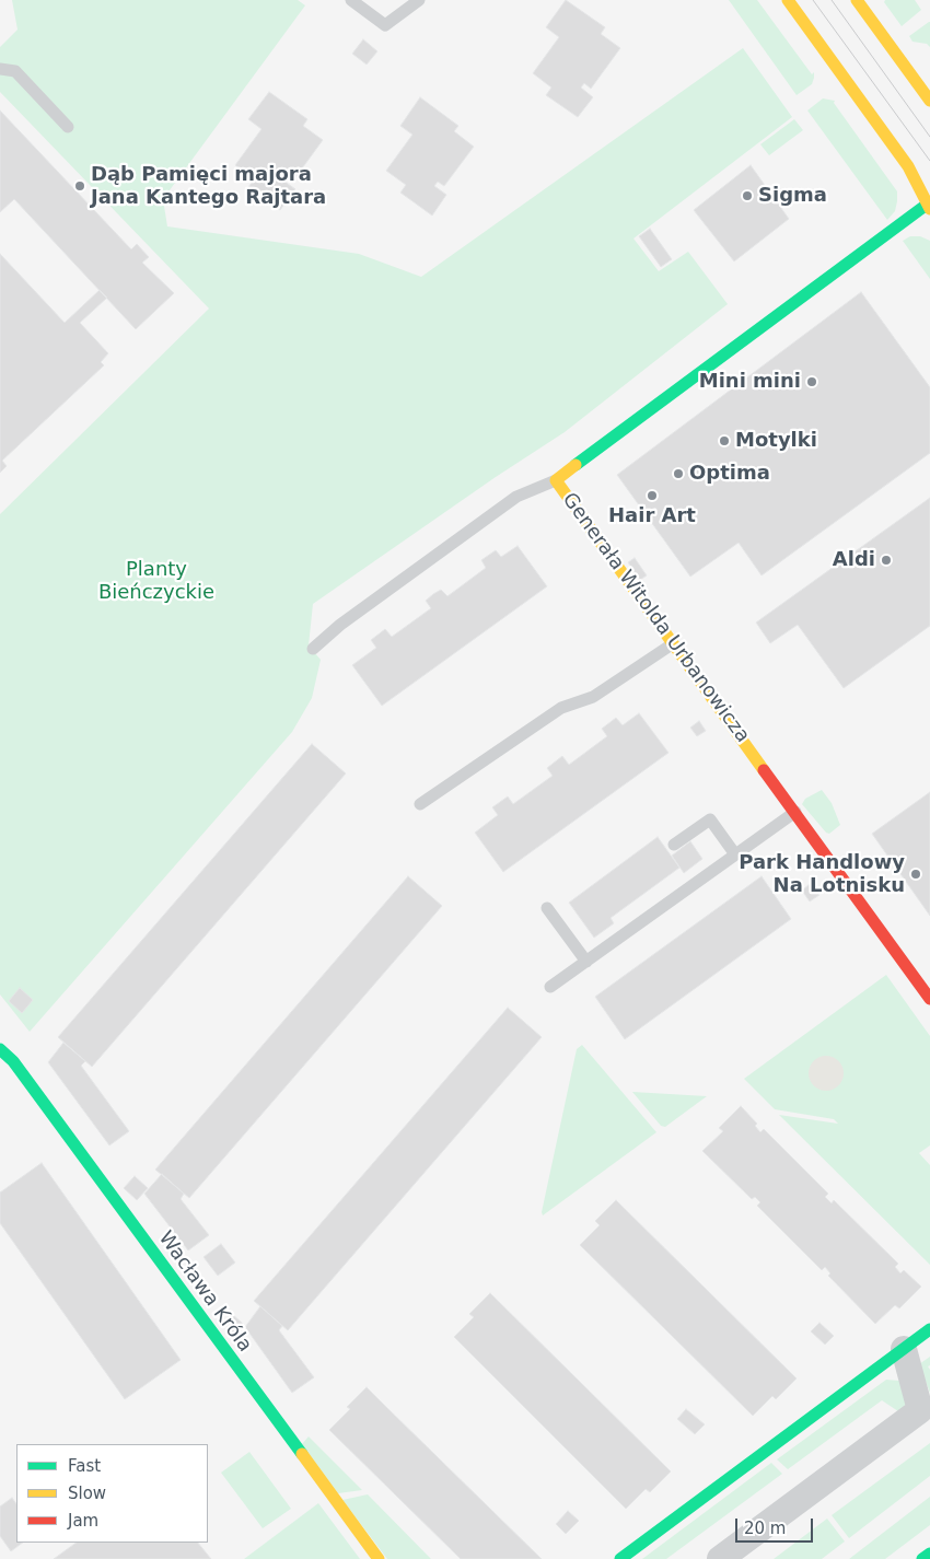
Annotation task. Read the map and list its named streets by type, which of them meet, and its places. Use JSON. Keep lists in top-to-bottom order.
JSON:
{
  "streets": {
    "street": ["Generała Witolda Urbanowicza", "Wacława Króla"]
  },
  "parks": ["Planty Bieńczyckie"],
  "places": [
    "Dąb Pamięci majora Jana Kantego Rajtara",
    "Sigma",
    "Mini mini",
    "Motylki",
    "Optima",
    "Hair Art",
    "Aldi",
    "Park Handlowy Na Lotnisku"
  ],
  "legend": ["Fast", "Slow", "Jam"],
  "scale_bar": "20 m"
}
